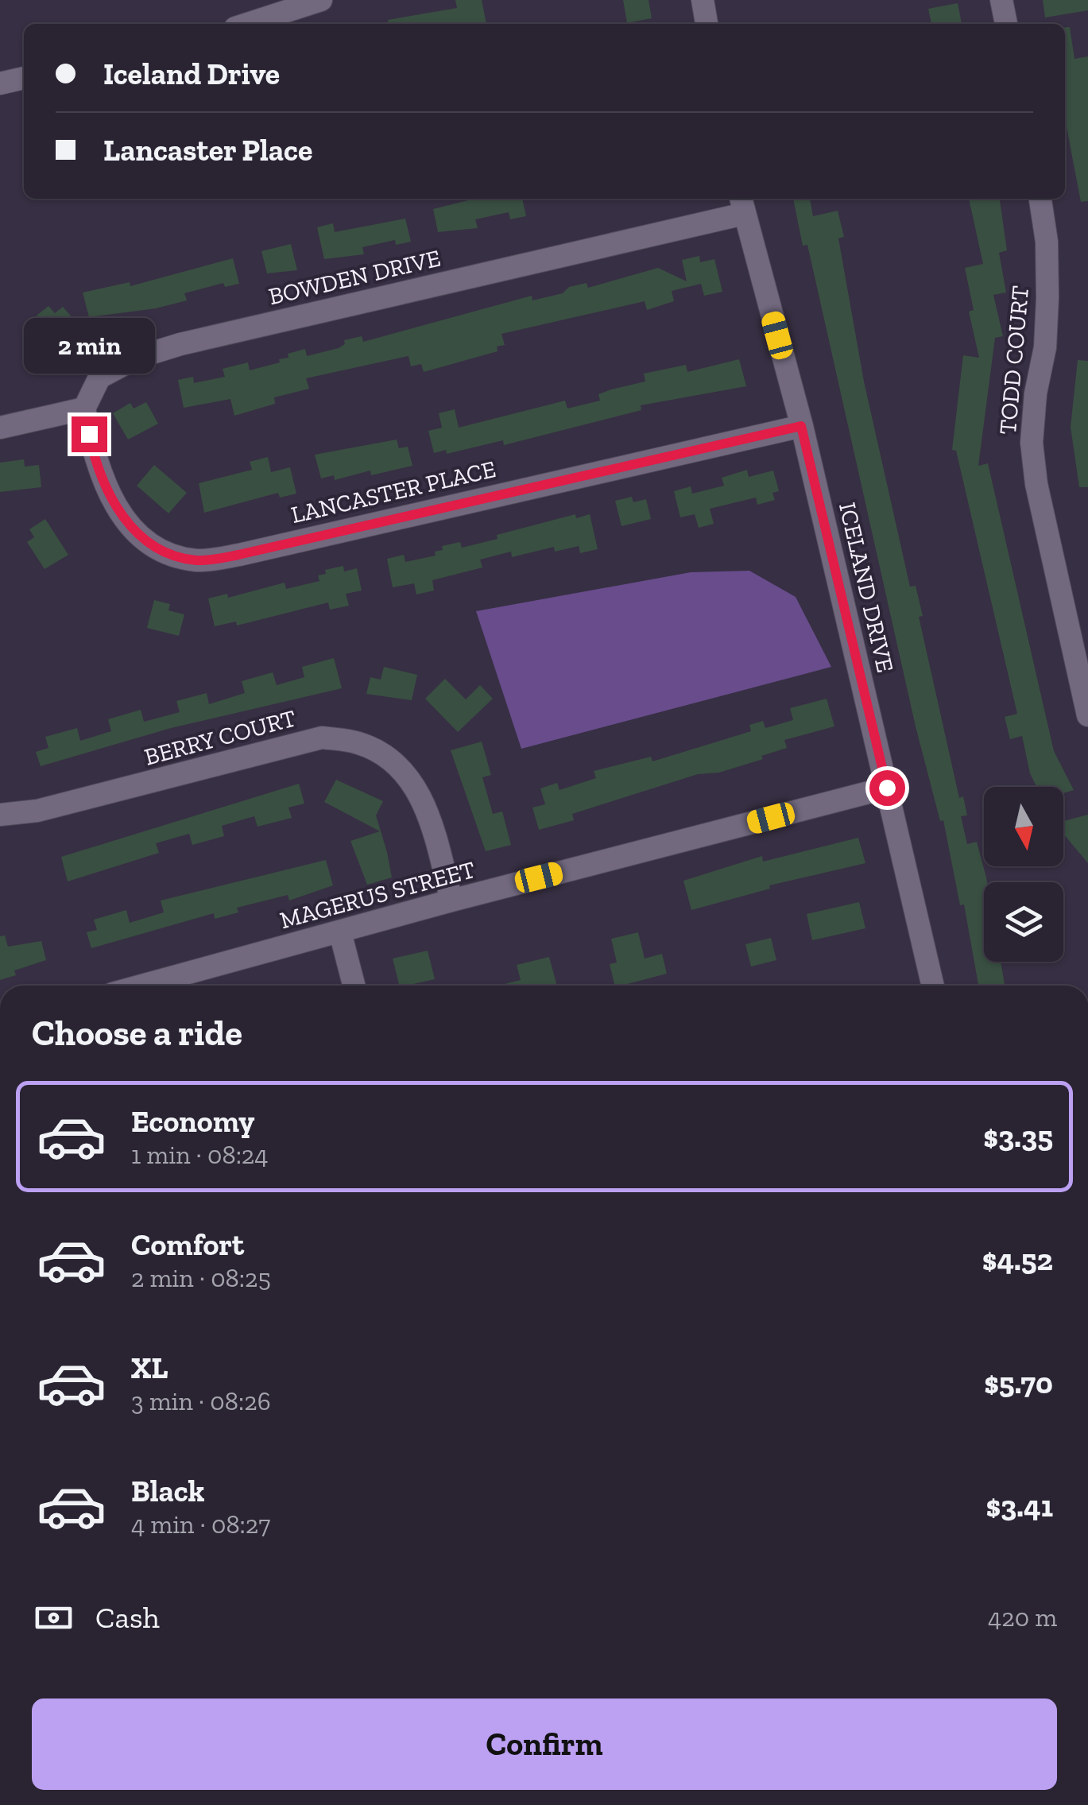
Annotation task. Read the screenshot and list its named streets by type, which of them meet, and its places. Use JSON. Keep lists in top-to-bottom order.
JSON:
{
  "streets": {
    "street": [
      "BOWDEN DRIVE",
      "TODD COURT",
      "LANCASTER PLACE",
      "ICELAND DRIVE",
      "BERRY COURT",
      "MAGERUS STREET"
    ]
  },
  "crossings": [
    ["BOWDEN DRIVE", "LANCASTER PLACE"],
    ["BOWDEN DRIVE", "ICELAND DRIVE"],
    ["LANCASTER PLACE", "ICELAND DRIVE"],
    ["ICELAND DRIVE", "MAGERUS STREET"],
    ["BERRY COURT", "MAGERUS STREET"]
  ],
  "north": "bottom",
  "page": {
    "banner": ["Iceland Drive", "Lancaster Place"],
    "bubble": "2 min",
    "heading": "Choose a ride",
    "list": [
      {
        "name": "Economy",
        "note": "1 min · 08:24",
        "value": "$3.35"
      },
      {
        "name": "Comfort",
        "note": "2 min · 08:25",
        "value": "$4.52"
      },
      {
        "name": "XL",
        "note": "3 min · 08:26",
        "value": "$5.70"
      },
      {
        "name": "Black",
        "note": "4 min · 08:27",
        "value": "$3.41"
      }
    ],
    "pay": ["Cash", "420 m"],
    "buttons": "Confirm"
  }
}
